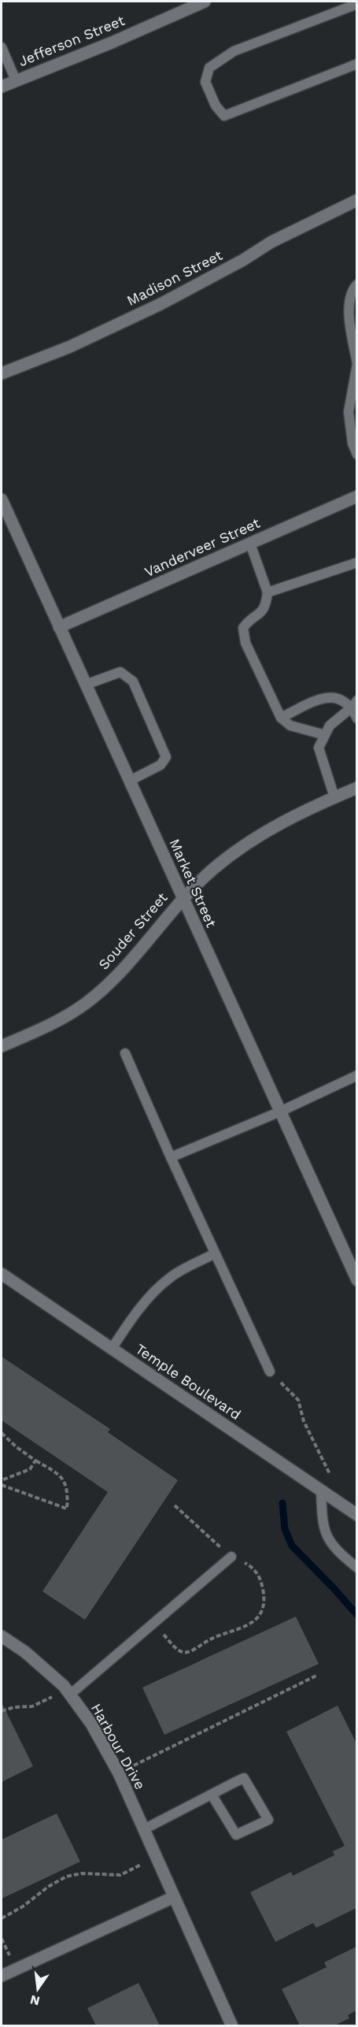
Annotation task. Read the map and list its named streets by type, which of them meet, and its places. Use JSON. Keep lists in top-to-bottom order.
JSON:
{
  "streets": {
    "street": [
      "Jefferson Street",
      "Madison Street",
      "Vanderveer Street",
      "Market Street",
      "Souder Street",
      "Temple Boulevard",
      "Harbour Drive"
    ]
  },
  "crossings": [
    ["Vanderveer Street", "Market Street"],
    ["Market Street", "Souder Street"]
  ],
  "north": "bottom"
}
